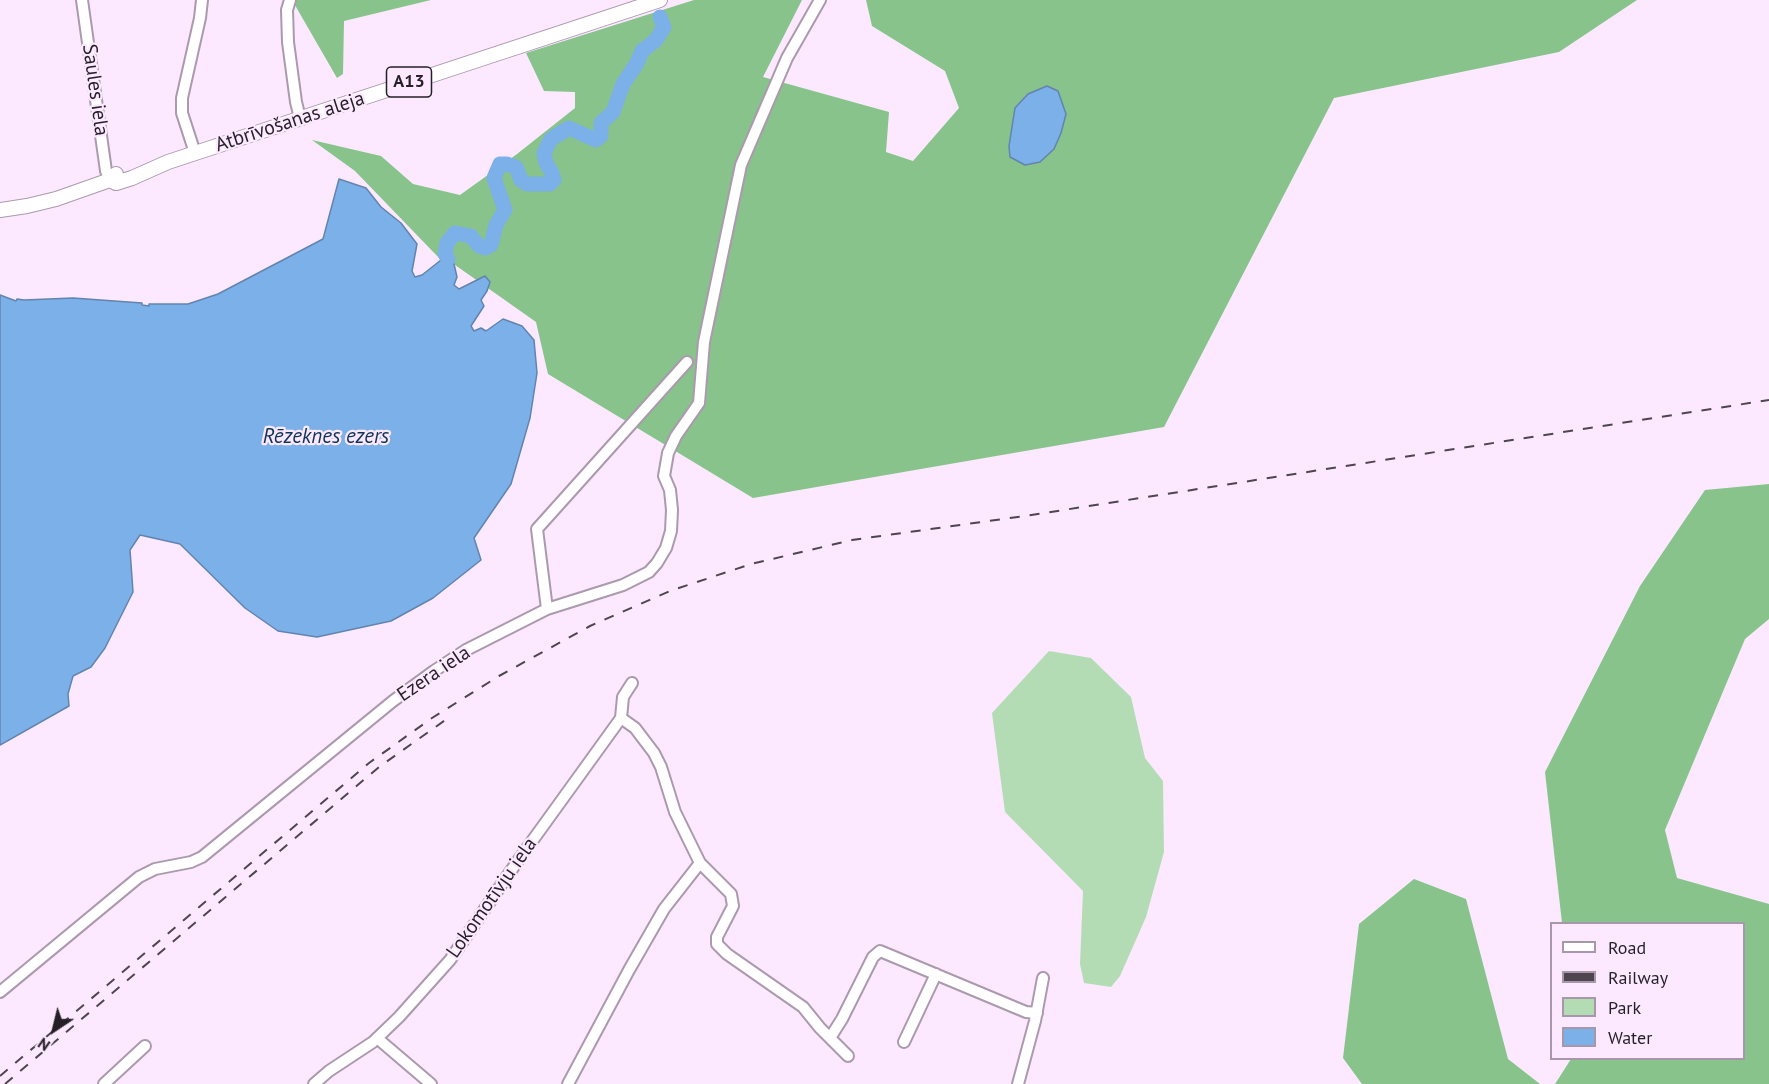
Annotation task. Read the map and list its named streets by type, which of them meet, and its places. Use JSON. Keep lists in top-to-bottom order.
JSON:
{
  "streets": {
    "main road": ["A13", "Atbrīvošanas aleja"],
    "street": ["Saules iela", "Ezera iela", "Lokomotīvju iela"]
  },
  "crossings": [
    ["Saules iela", "Atbrīvošanas aleja"]
  ],
  "water": ["Rēzeknes ezers"],
  "legend": [
    "Road",
    "Railway",
    "Park",
    "Water"
  ],
  "north": "bottom left"
}
